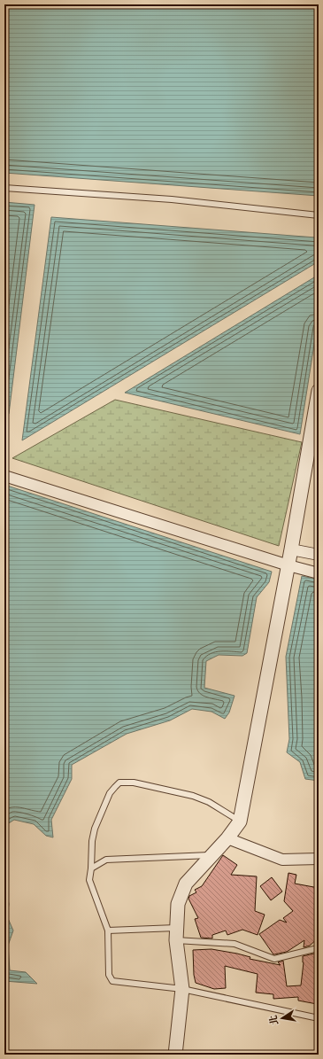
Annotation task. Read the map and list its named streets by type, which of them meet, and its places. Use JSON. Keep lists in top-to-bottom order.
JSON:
{
  "north": "left"
}
